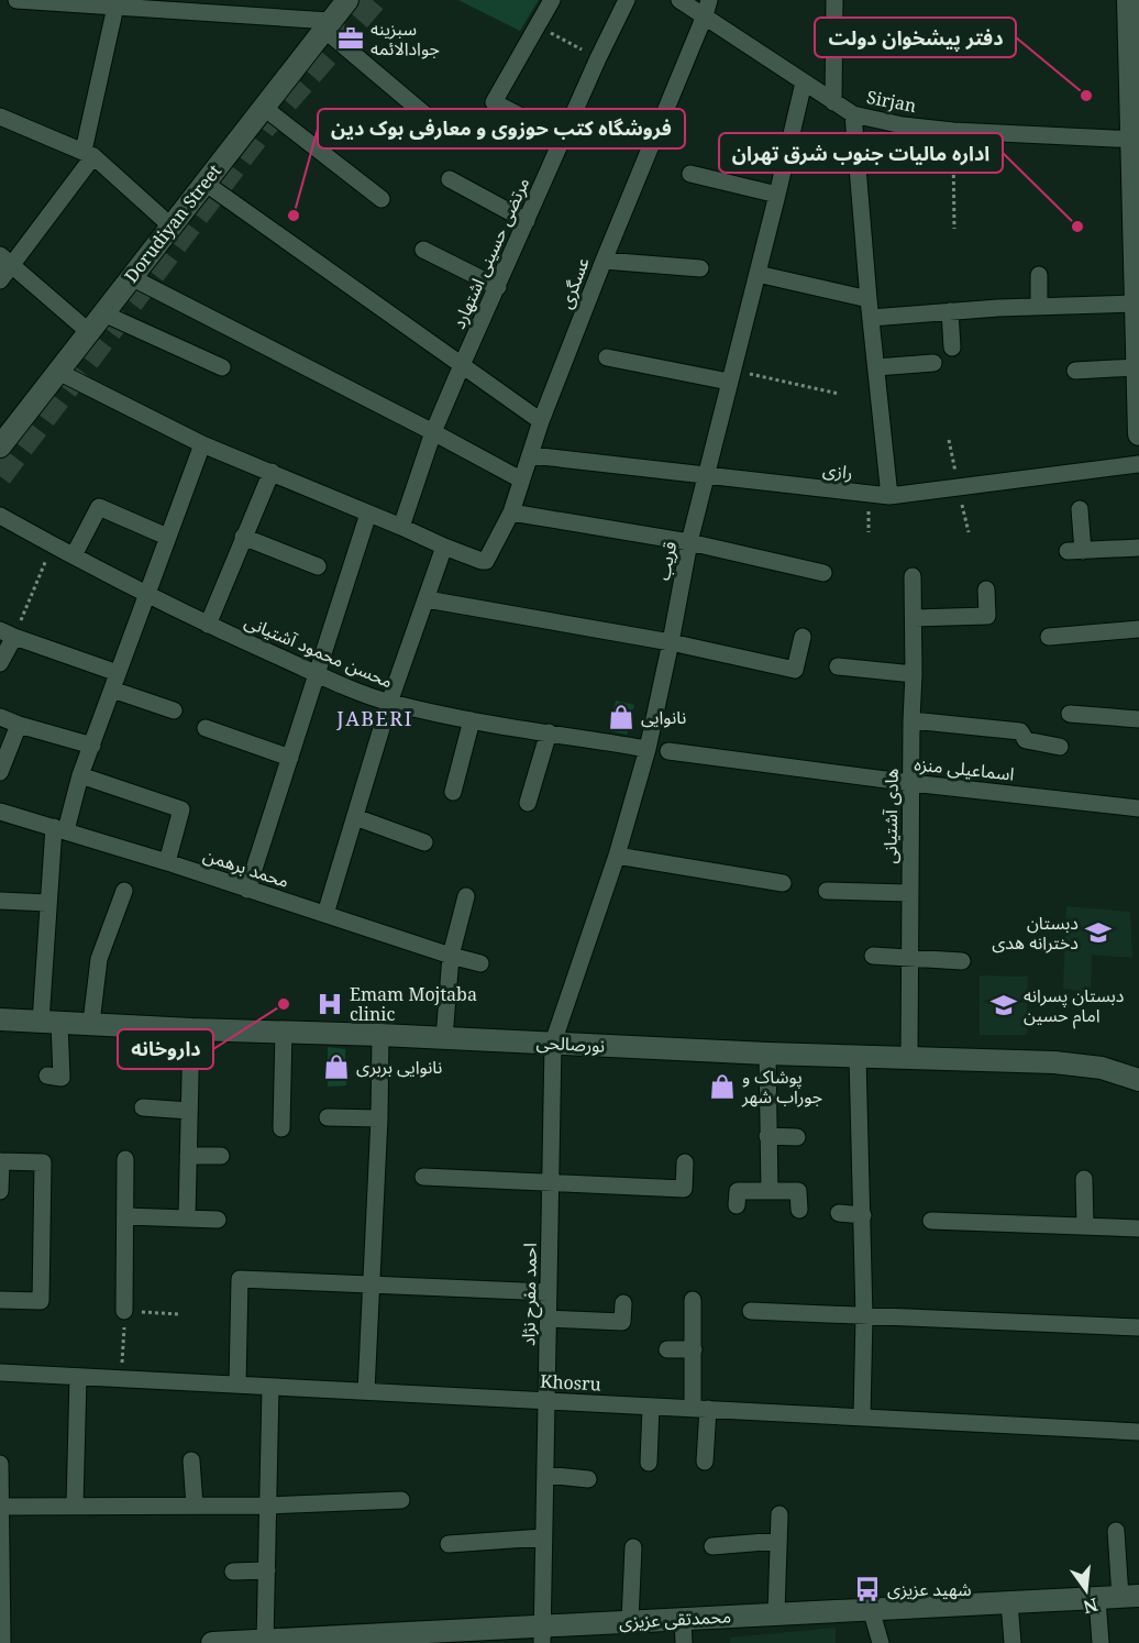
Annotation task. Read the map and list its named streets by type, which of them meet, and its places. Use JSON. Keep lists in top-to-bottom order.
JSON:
{
  "streets": {
    "main road": ["Dorudiyan Street", "نورصالحی", "محمدتقی عزیزی"],
    "street": [
      "Sirjan",
      "مرتضی حسینی اشتهارد",
      "عسگری",
      "رازی",
      "قریب",
      "محسن محمود آشتیانی",
      "اسماعیلی منزه",
      "هادی آشتیانی",
      "محمد برهمن",
      "احمد مفرح نژاد",
      "Khosru"
    ]
  },
  "crossings": [
    ["Sirjan", "عسگری"],
    ["Sirjan", "قریب"],
    ["عسگری", "رازی"],
    ["رازی", "قریب"],
    ["قریب", "محسن محمود آشتیانی"],
    ["قریب", "نورصالحی"],
    ["قریب", "احمد مفرح نژاد"],
    ["اسماعیلی منزه", "هادی آشتیانی"],
    ["هادی آشتیانی", "نورصالحی"],
    ["نورصالحی", "احمد مفرح نژاد"],
    ["احمد مفرح نژاد", "Khosru"],
    ["احمد مفرح نژاد", "محمدتقی عزیزی"]
  ],
  "districts": ["JABERI"],
  "places": {
    "office": ["سبزینه جوادالائمه"],
    "other": [
      "دفتر پیشخوان دولت",
      "فروشگاه کتب حوزوی و معارفی بوک دین",
      "اداره مالیات جنوب شرق تهران",
      "داروخانه"
    ],
    "shop": ["نانوایی", "نانوایی بربری", "پوشاک و جوراب شهر"],
    "school or university": ["دبستان دخترانه هدی", "دبستان پسرانه امام حسین"],
    "hospital": ["Emam Mojtaba clinic"],
    "bus stop": ["شهید عزیزی"]
  },
  "north": "bottom"
}
